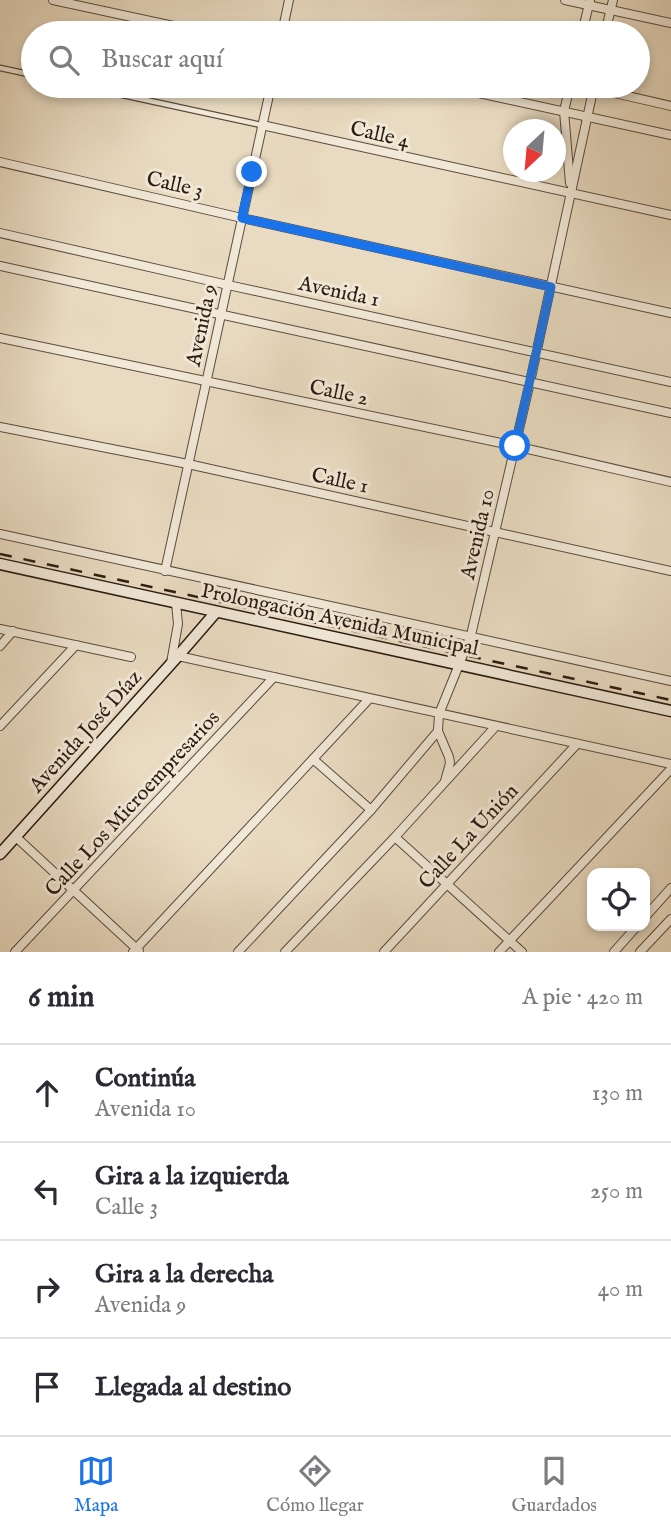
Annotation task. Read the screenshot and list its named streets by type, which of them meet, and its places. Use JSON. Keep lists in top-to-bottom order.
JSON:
{
  "streets": {
    "main road": ["Prolongación Avenida Municipal", "Avenida José Díaz"],
    "street": [
      "Calle 4",
      "Calle 3",
      "Avenida 1",
      "Avenida 9",
      "Calle 2",
      "Calle 1",
      "Avenida 10",
      "Calle Los Microempresarios",
      "Calle La Unión"
    ]
  },
  "crossings": [
    ["Calle 4", "Avenida 9"],
    ["Calle 4", "Avenida 10"],
    ["Calle 3", "Avenida 9"],
    ["Calle 3", "Avenida 10"],
    ["Avenida 1", "Avenida 9"],
    ["Avenida 1", "Avenida 10"],
    ["Avenida 9", "Calle 2"],
    ["Avenida 9", "Calle 1"],
    ["Avenida 9", "Prolongación Avenida Municipal"],
    ["Calle 2", "Avenida 10"],
    ["Calle 1", "Avenida 10"],
    ["Avenida 10", "Prolongación Avenida Municipal"],
    ["Prolongación Avenida Municipal", "Avenida José Díaz"]
  ],
  "north": "bottom left",
  "page": {
    "search": "Buscar aquí",
    "heading": ["6 min", "A pie · 420 m"],
    "list": [
      ["Continúa", "Avenida 10", "130 m"],
      ["Gira a la izquierda", "Calle 3", "250 m"],
      ["Gira a la derecha", "Avenida 9", "40 m"],
      "Llegada al destino"
    ],
    "nav": ["Mapa", "Cómo llegar", "Guardados"]
  }
}
